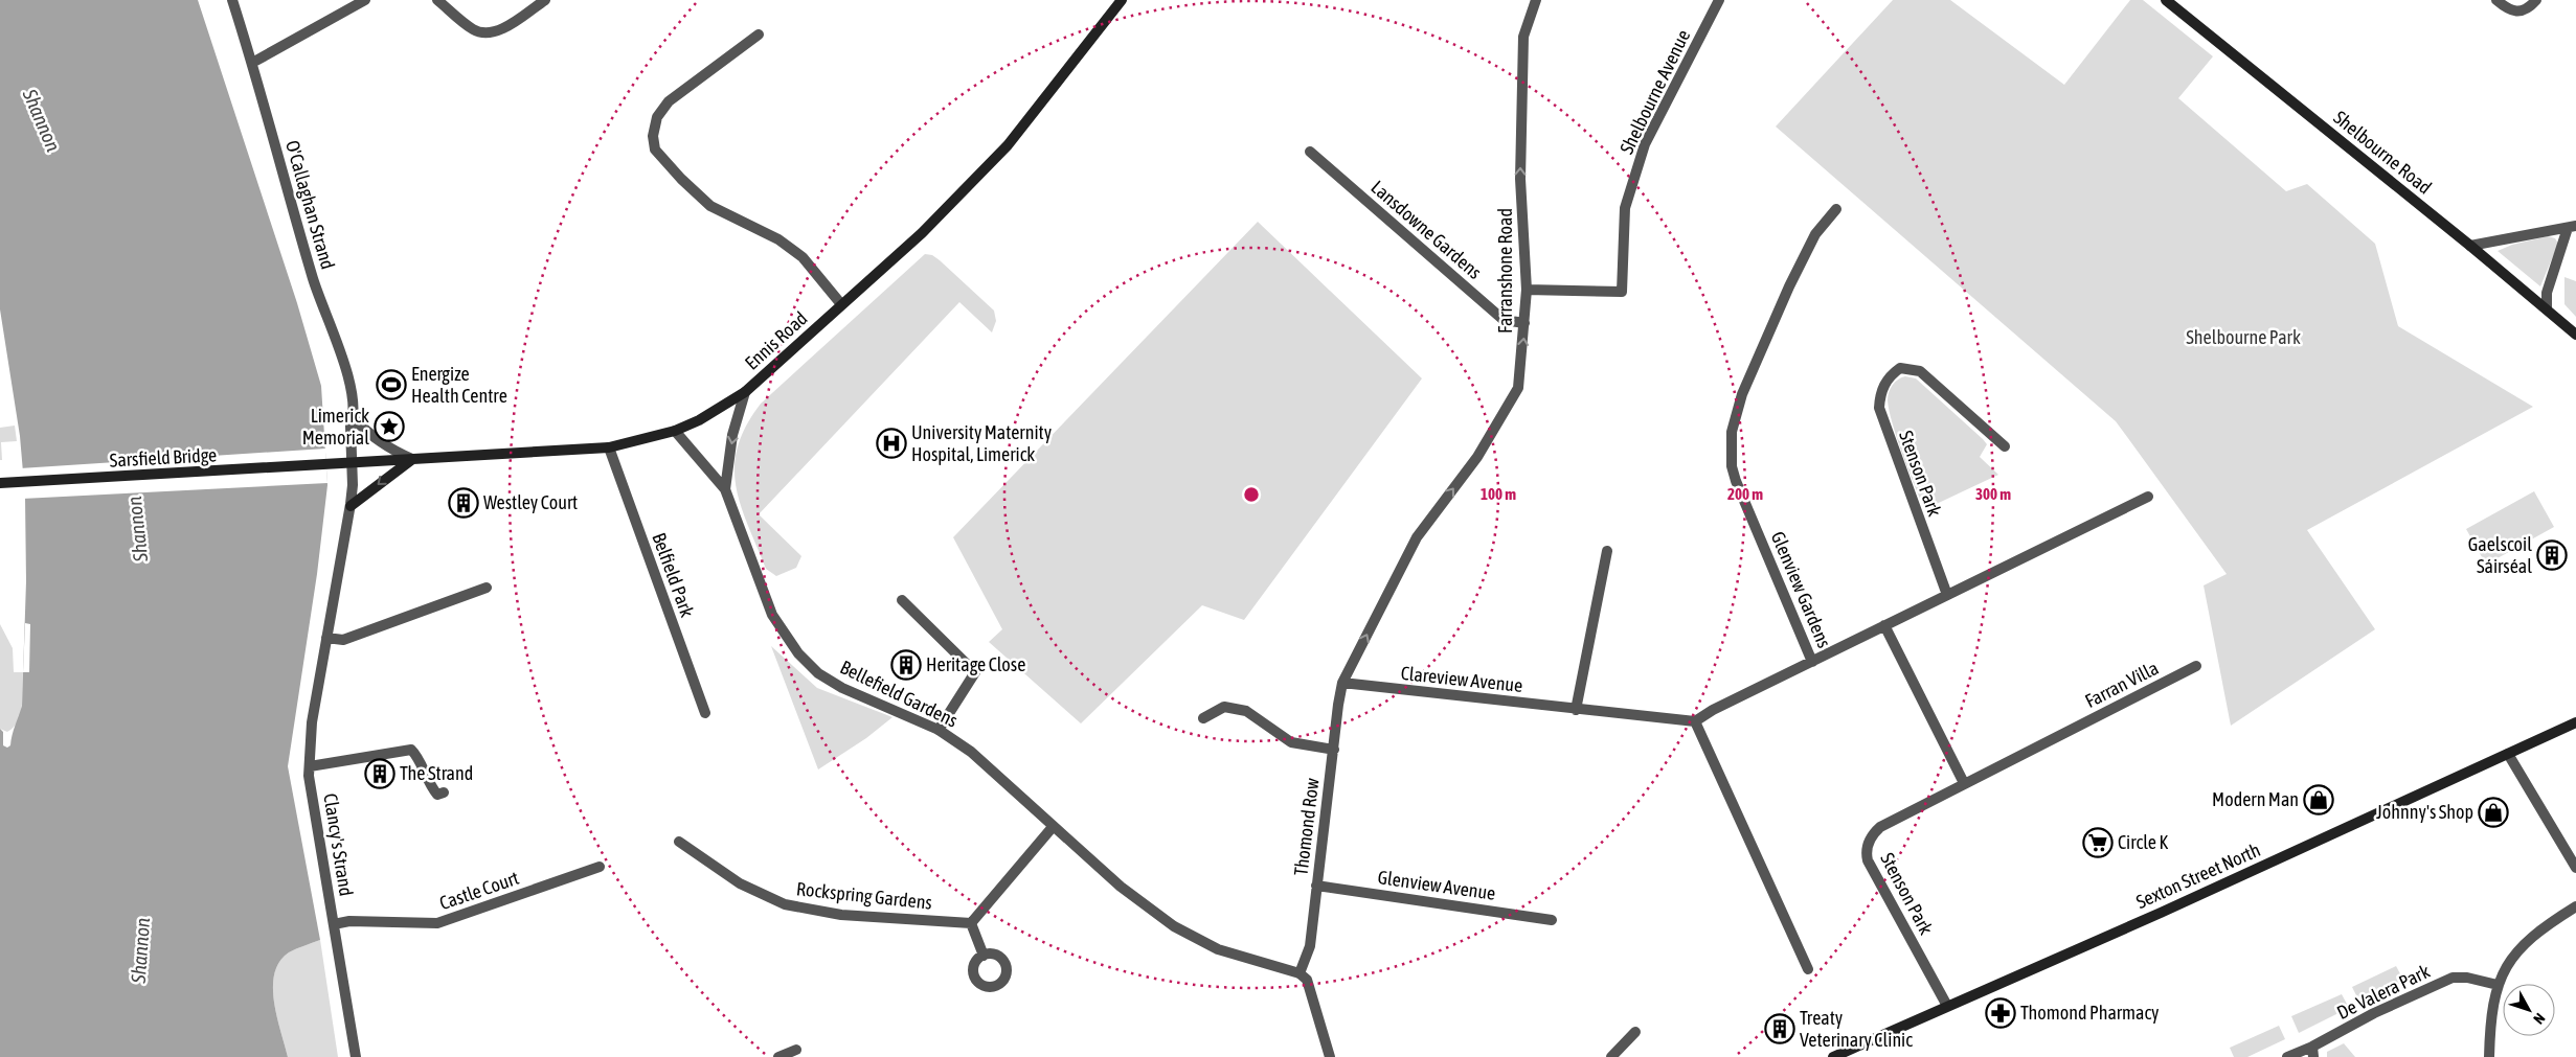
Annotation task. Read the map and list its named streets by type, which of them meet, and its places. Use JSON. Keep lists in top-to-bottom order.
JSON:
{
  "streets": {
    "main road": [
      "Shelbourne Road",
      "Ennis Road",
      "Sarsfield Bridge",
      "Sexton Street North"
    ],
    "street": [
      "Shelbourne Avenue",
      "O'Callaghan Strand",
      "Lansdowne Gardens",
      "Farranshone Road",
      "Stenson Park",
      "Belfield Park",
      "Glenview Gardens",
      "Clareview Avenue",
      "Farran Villa",
      "Bellefield Gardens",
      "Thomond Row",
      "Clancy's Strand",
      "Glenview Avenue",
      "Castle Court",
      "Rockspring Gardens",
      "De Valera Park"
    ]
  },
  "crossings": [
    ["Shelbourne Avenue", "Farranshone Road"],
    ["O'Callaghan Strand", "Ennis Road"],
    ["O'Callaghan Strand", "Clancy's Strand"],
    ["Lansdowne Gardens", "Farranshone Road"],
    ["Farranshone Road", "Clareview Avenue"],
    ["Farranshone Road", "Thomond Row"],
    ["Ennis Road", "Sarsfield Bridge"],
    ["Ennis Road", "Belfield Park"],
    ["Ennis Road", "Bellefield Gardens"],
    ["Ennis Road", "Clancy's Strand"],
    ["Stenson Park", "Farran Villa"],
    ["Stenson Park", "Sexton Street North"],
    ["Clareview Avenue", "Thomond Row"],
    ["Bellefield Gardens", "Thomond Row"],
    ["Thomond Row", "Glenview Avenue"],
    ["Clancy's Strand", "Castle Court"]
  ],
  "one_way": ["Farranshone Road"],
  "water": ["Shannon"],
  "parks": ["Shelbourne Park"],
  "places": {
    "sports": ["Energize Health Centre"],
    "place": ["Limerick Memorial"],
    "hospital": ["University Maternity Hospital, Limerick"],
    "building": [
      "Westley Court",
      "Gaelscoil Sáirséal",
      "Heritage Close",
      "The Strand",
      "Treaty Veterinary Clinic"
    ],
    "shop": ["Modern Man", "Johnny's Shop"],
    "supermarket": ["Circle K"],
    "pharmacy": ["Thomond Pharmacy"]
  },
  "north": "bottom right",
  "rings": ["100 m", "200 m", "300 m"]
}
